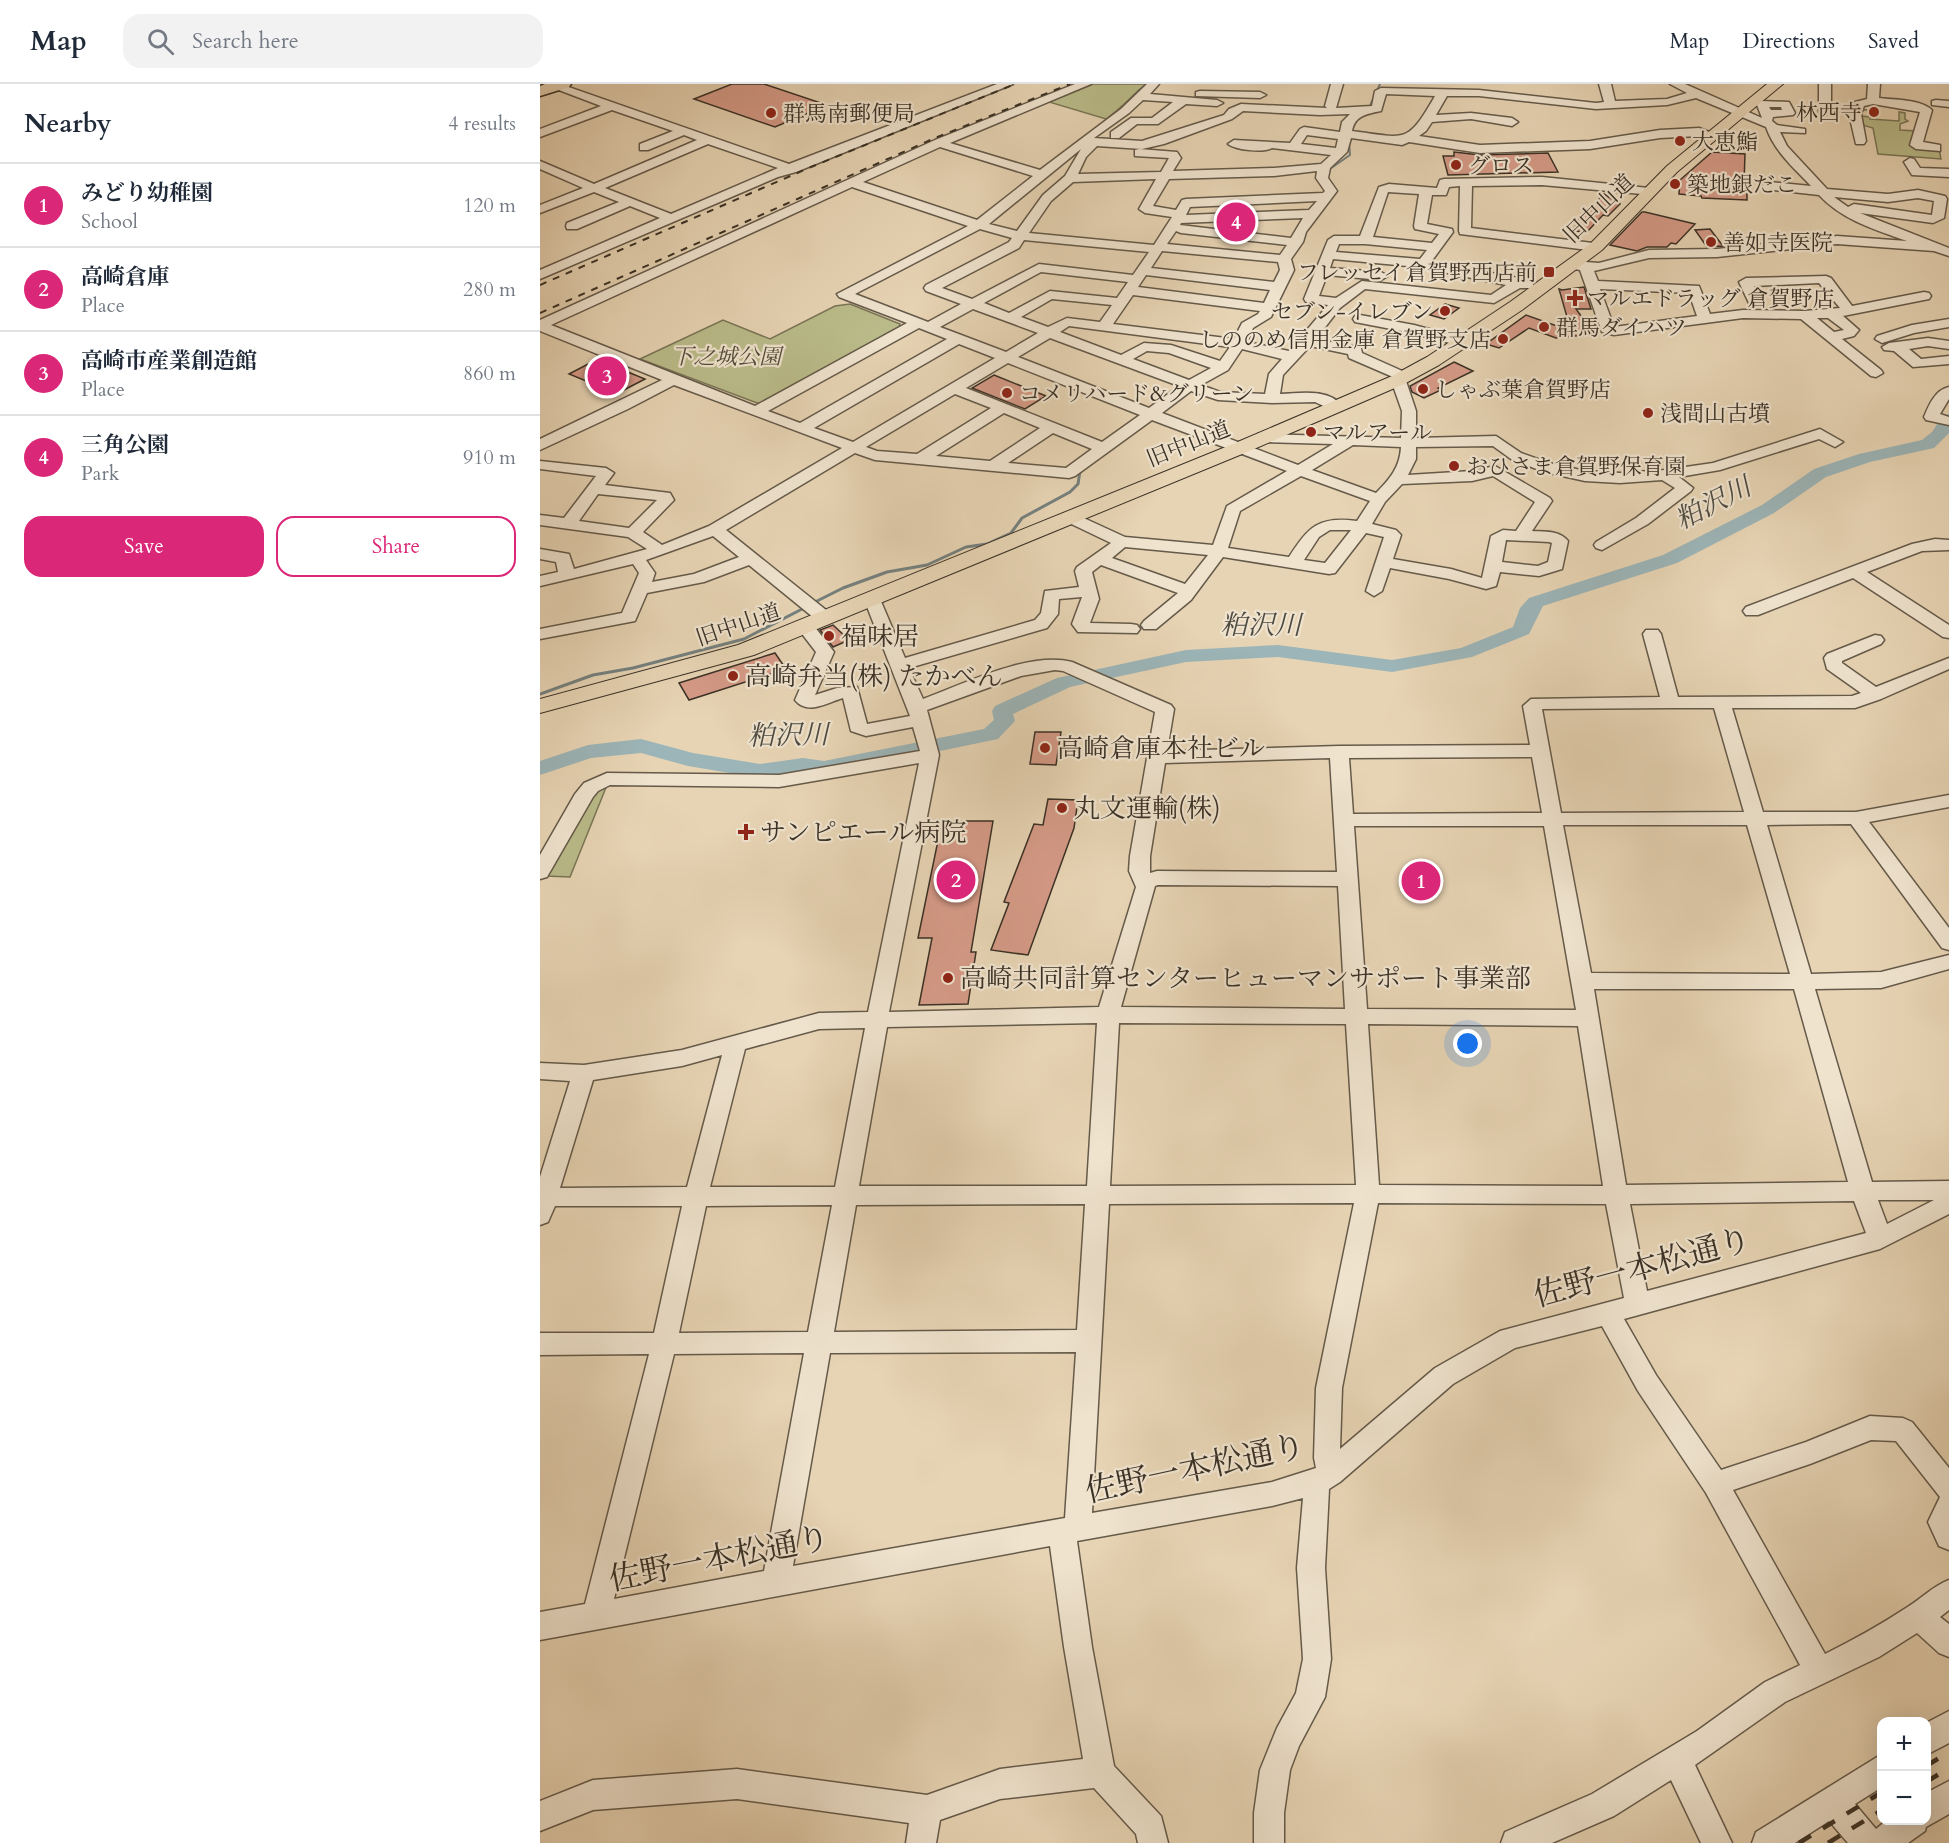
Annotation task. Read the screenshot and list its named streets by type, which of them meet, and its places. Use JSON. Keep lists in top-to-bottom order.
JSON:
{
  "streets": {
    "main road": ["旧中山道"],
    "street": ["佐野一本松通り"]
  },
  "water": ["粕沢川"],
  "parks": ["下之城公園"],
  "places": {
    "other": [
      "林西寺",
      "群馬南郵便局",
      "大恵鮨",
      "グロス",
      "築地銀だこ",
      "善如寺医院",
      "セブン-イレブン",
      "群馬ダイハツ",
      "しののめ信用金庫 倉賀野支店",
      "しゃぶ葉倉賀野店",
      "コメリハード&グリーン",
      "浅間山古墳",
      "マルアール",
      "おひさま倉賀野保育園",
      "福味居",
      "高崎弁当(株) たかべん",
      "高崎倉庫本社ビル",
      "丸文運輸(株)",
      "高崎共同計算センターヒューマンサポート事業部"
    ],
    "transit": ["フレッセイ倉賀野西店前"],
    "health": ["マルエドラッグ 倉賀野店", "サンピエール病院"]
  },
  "page": {
    "header": "Map",
    "search": "Search here",
    "nav": ["Map", "Directions", "Saved"],
    "heading": ["Nearby", "4 results"],
    "list": [
      {
        "mark": "1",
        "name": "みどり幼稚園",
        "note": "School",
        "value": "120 m"
      },
      {
        "mark": "2",
        "name": "高崎倉庫",
        "note": "Place",
        "value": "280 m"
      },
      {
        "mark": "3",
        "name": "高崎市産業創造館",
        "note": "Place",
        "value": "860 m"
      },
      {
        "mark": "4",
        "name": "三角公園",
        "note": "Park",
        "value": "910 m"
      }
    ],
    "pins": [
      "4",
      "3",
      "2",
      "1"
    ],
    "buttons": ["Save", "Share"],
    "map_buttons": ["+", "−"]
  }
}
